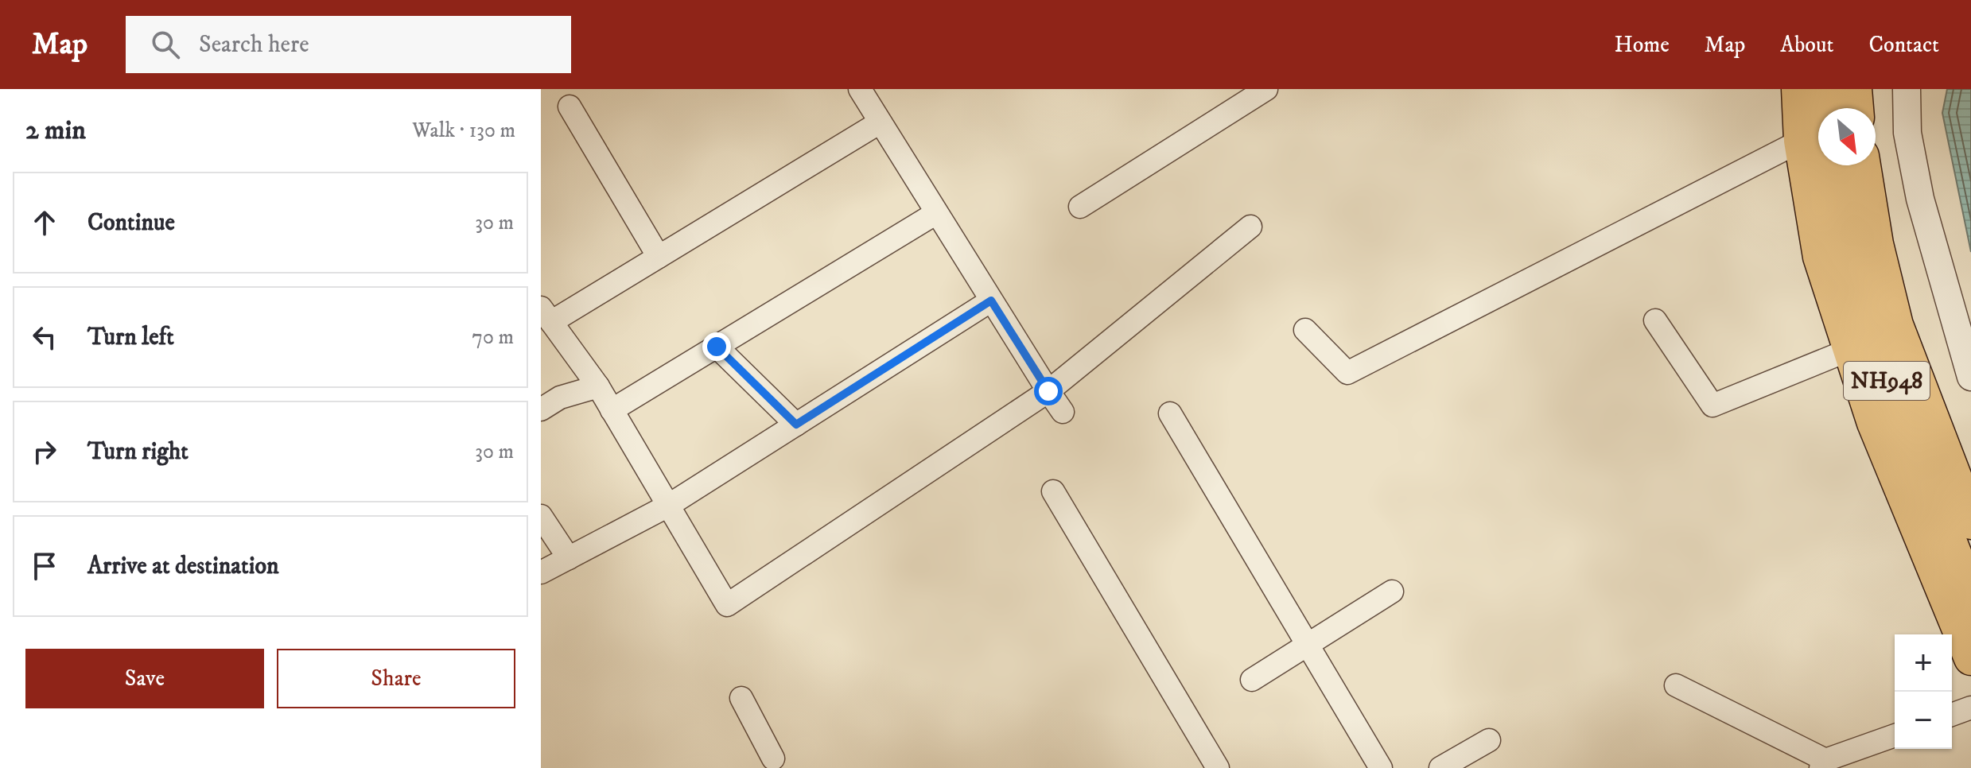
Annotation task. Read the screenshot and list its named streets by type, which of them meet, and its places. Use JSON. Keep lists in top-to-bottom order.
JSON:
{
  "streets": {
    "highway": ["NH948"]
  },
  "north": "bottom right",
  "page": {
    "header": "Map",
    "search": "Search here",
    "nav": [
      "Home",
      "Map",
      "About",
      "Contact"
    ],
    "heading": ["2 min", "Walk · 130 m"],
    "list": [
      ["Continue", "30 m"],
      ["Turn left", "70 m"],
      ["Turn right", "30 m"],
      "Arrive at destination"
    ],
    "buttons": ["Save", "Share"],
    "map_buttons": ["+", "−"]
  }
}
